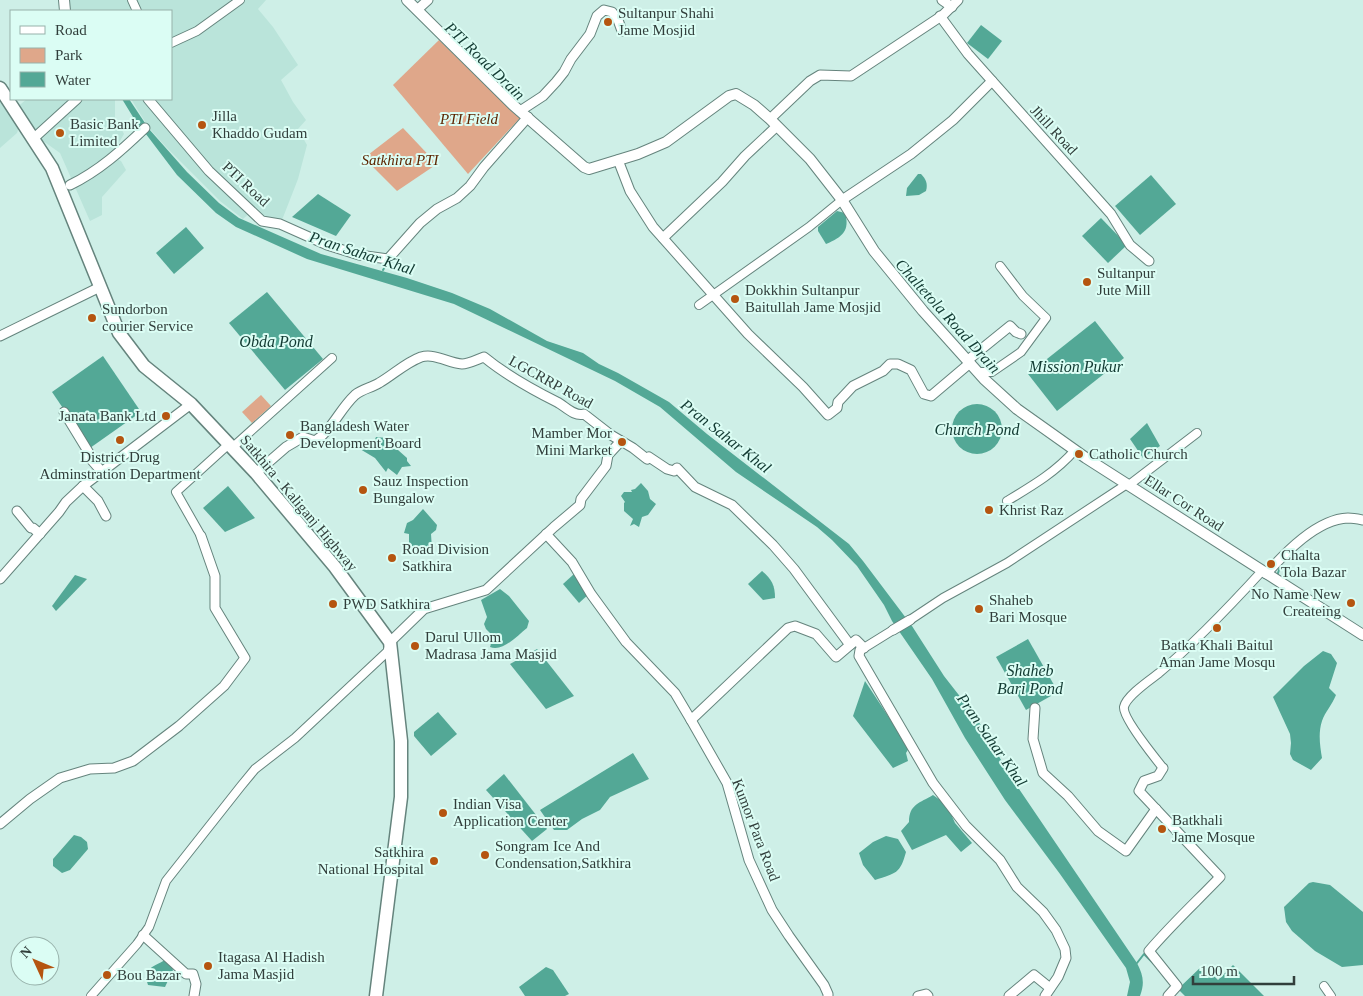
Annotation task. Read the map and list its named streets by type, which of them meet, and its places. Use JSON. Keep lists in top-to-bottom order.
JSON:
{
  "streets": {
    "highway": ["Satkhira - Kaliganj Highway"],
    "main road": ["Ellar Cor Road"],
    "street": [
      "Jhill Road",
      "PTI Road",
      "LGCRRP Road",
      "Kumor Para Road"
    ]
  },
  "crossings": [
    ["LGCRRP Road", "Satkhira - Kaliganj Highway"]
  ],
  "water": [
    "PTI Road Drain",
    "Pran Sahar Khal",
    "Chaltetola Road Drain",
    "Obda Pond",
    "Mission Pukur",
    "Church Pond",
    "Shaheb Bari Pond"
  ],
  "parks": ["PTI Field", "Satkhira PTI"],
  "places": [
    "Sultanpur Shahi Jame Mosjid",
    "Jilla Khaddo Gudam",
    "Basic Bank Limited",
    "Sultanpur Jute Mill",
    "Dokkhin Sultanpur Baitullah Jame Mosjid",
    "Sundorbon courier Service",
    "Janata Bank Ltd",
    "Bangladesh Water Development Board",
    "District Drug Adminstration Department",
    "Mamber Mor Mini Market",
    "Catholic Church",
    "Sauz Inspection Bungalow",
    "Khrist Raz",
    "Road Division Satkhira",
    "Chalta Tola Bazar",
    "No Name New Createing",
    "PWD Satkhira",
    "Shaheb Bari Mosque",
    "Batka Khali Baitul Aman Jame Mosqu",
    "Darul Ullom Madrasa Jama Masjid",
    "Indian Visa Application Center",
    "Batkhali Jame Mosque",
    "Songram Ice And Condensation,Satkhira",
    "Satkhira National Hospital",
    "Itagasa Al Hadish Jama Masjid",
    "Bou Bazar"
  ],
  "legend": ["Road", "Park", "Water"],
  "scale_bar": "100 m",
  "north": "top left"
}
